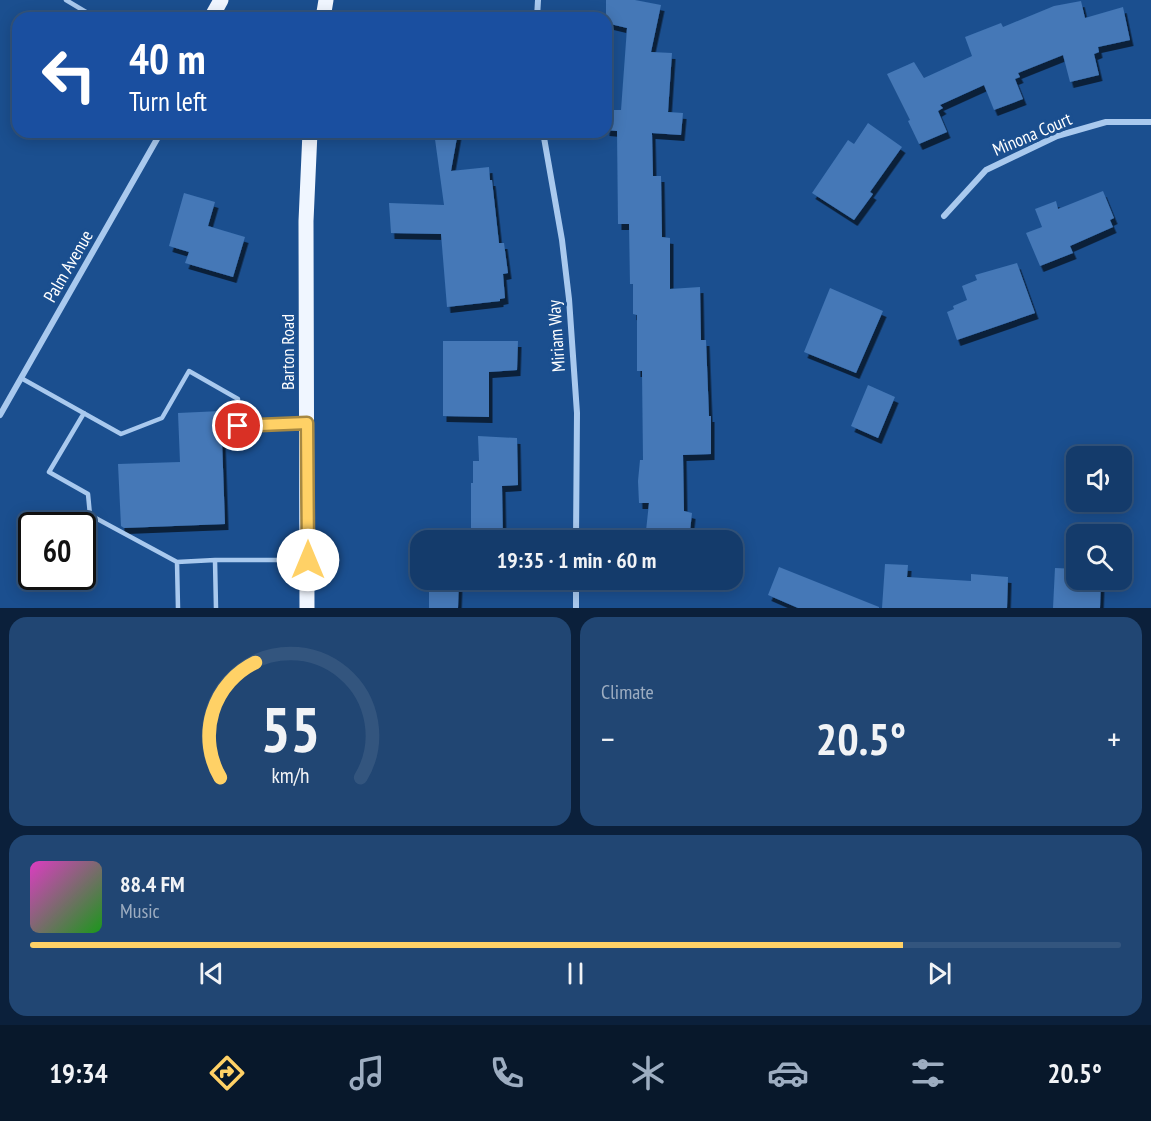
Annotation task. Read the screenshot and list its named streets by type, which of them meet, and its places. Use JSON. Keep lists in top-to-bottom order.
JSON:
{
  "streets": {
    "main road": ["Barton Road"],
    "street": ["Minona Court", "Palm Avenue", "Miriam Way"]
  },
  "page": {
    "turn": ["40 m", "Turn left"],
    "limit": "60",
    "trip": "19:35 · 1 min · 60 m",
    "tile": "Climate",
    "heat": ["−", "20.5°", "+"],
    "song": ["88.4 FM", "Music"],
    "tabs": ["19:34", "20.5°"],
    "gauge": ["55", "km/h"]
  }
}
